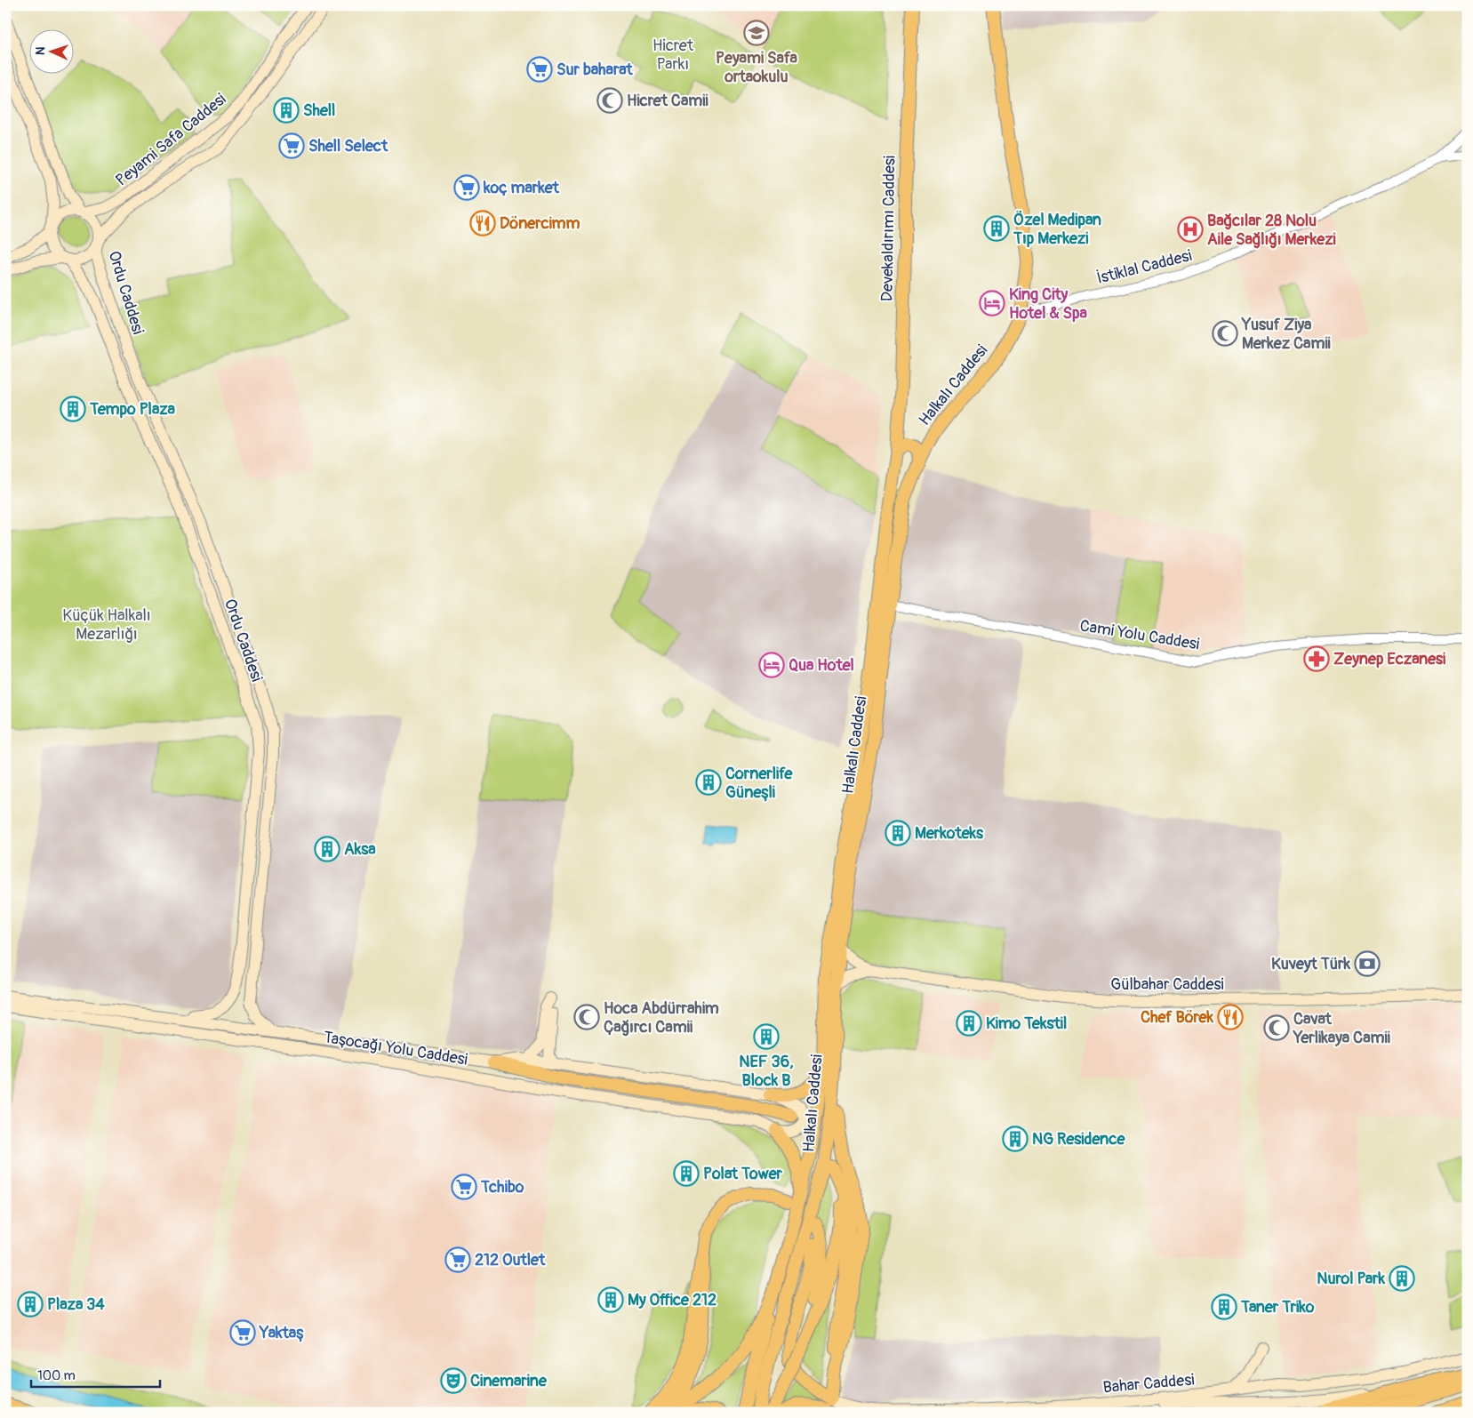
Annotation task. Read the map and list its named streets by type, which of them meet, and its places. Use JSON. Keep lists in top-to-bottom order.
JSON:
{
  "streets": {
    "main road": [
      "Peyami Safa Caddesi",
      "Devekaldırımı Caddesi",
      "Ordu Caddesi",
      "Halkalı Caddesi",
      "Gülbahar Caddesi",
      "Taşocağı Yolu Caddesi",
      "Bahar Caddesi"
    ],
    "street": ["İstiklal Caddesi", "Cami Yolu Caddesi"]
  },
  "crossings": [
    ["Peyami Safa Caddesi", "Ordu Caddesi"],
    ["Devekaldırımı Caddesi", "Halkalı Caddesi"],
    ["İstiklal Caddesi", "Halkalı Caddesi"],
    ["Ordu Caddesi", "Taşocağı Yolu Caddesi"],
    ["Halkalı Caddesi", "Cami Yolu Caddesi"],
    ["Halkalı Caddesi", "Gülbahar Caddesi"]
  ],
  "parks": ["Hicret Parkı", "Küçük Halkalı Mezarlığı"],
  "places": {
    "school or university": ["Peyami Safa ortaokulu"],
    "supermarket": [
      "Sur baharat",
      "Shell Select",
      "koç market",
      "Tchibo",
      "212 Outlet",
      "Yaktaş"
    ],
    "mosque": [
      "Hicret Camii",
      "Yusuf Ziya Merkez Camii",
      "Hoca Abdürrahim Çağırcı Camii",
      "Cavat Yerlikaya Camii"
    ],
    "building": [
      "Shell",
      "Özel Medipan Tıp Merkezi",
      "Tempo Plaza",
      "Cornerlife Güneşli",
      "Merkoteks",
      "Aksa",
      "Kimo Tekstil",
      "NEF 36, Block B",
      "NG Residence",
      "Polat Tower",
      "Nurol Park",
      "My Office 212",
      "Plaza 34",
      "Taner Triko"
    ],
    "restaurant": ["Dönercimm", "Chef Börek"],
    "hospital": ["Bağcılar 28 Nolu Aile Sağlığı Merkezi"],
    "hotel": ["King City Hotel & Spa", "Qua Hotel"],
    "pharmacy": ["Zeynep Eczanesi"],
    "bank": ["Kuveyt Türk"],
    "theatre": ["Cinemarine"]
  },
  "scale_bar": "100 m",
  "north": "left"
}
